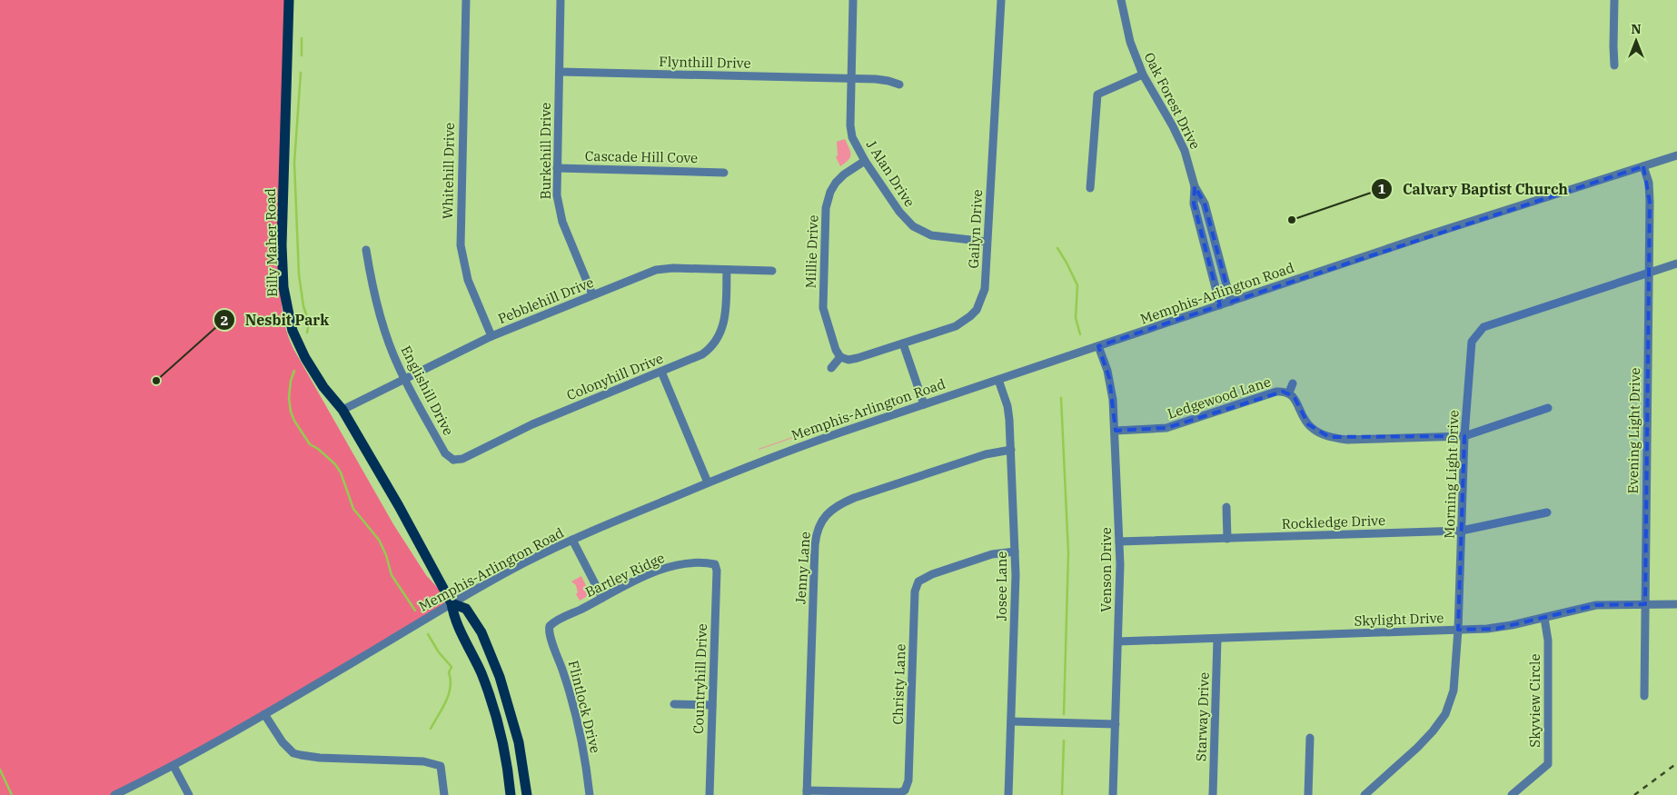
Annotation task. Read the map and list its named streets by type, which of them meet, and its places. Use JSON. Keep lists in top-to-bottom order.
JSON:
{
  "streets": {
    "main road": ["Billy Maher Road"],
    "street": [
      "Flynthill Drive",
      "Oak Forest Drive",
      "Burkehill Drive",
      "Cascade Hill Cove",
      "Whitehill Drive",
      "J Alan Drive",
      "Gailyn Drive",
      "Millie Drive",
      "Memphis-Arlington Road",
      "Pebblehill Drive",
      "Colonyhill Drive",
      "Englishill Drive",
      "Ledgewood Lane",
      "Evening Light Drive",
      "Morning Light Drive",
      "Rockledge Drive",
      "Jenny Lane",
      "Venson Drive",
      "Bartley Ridge",
      "Josee Lane",
      "Skylight Drive",
      "Countryhill Drive",
      "Christy Lane",
      "Skyview Circle",
      "Flintlock Drive",
      "Starway Drive"
    ]
  },
  "crossings": [
    ["Flynthill Drive", "Burkehill Drive"],
    ["Flynthill Drive", "J Alan Drive"],
    ["Oak Forest Drive", "Memphis-Arlington Road"],
    ["Burkehill Drive", "Cascade Hill Cove"],
    ["Burkehill Drive", "Pebblehill Drive"],
    ["Whitehill Drive", "Pebblehill Drive"],
    ["J Alan Drive", "Gailyn Drive"],
    ["J Alan Drive", "Millie Drive"],
    ["Gailyn Drive", "Millie Drive"],
    ["Billy Maher Road", "Memphis-Arlington Road"],
    ["Billy Maher Road", "Pebblehill Drive"],
    ["Memphis-Arlington Road", "Evening Light Drive"],
    ["Memphis-Arlington Road", "Venson Drive"],
    ["Memphis-Arlington Road", "Josee Lane"],
    ["Pebblehill Drive", "Colonyhill Drive"],
    ["Pebblehill Drive", "Englishill Drive"],
    ["Colonyhill Drive", "Englishill Drive"],
    ["Ledgewood Lane", "Morning Light Drive"],
    ["Ledgewood Lane", "Venson Drive"],
    ["Evening Light Drive", "Morning Light Drive"],
    ["Evening Light Drive", "Skylight Drive"],
    ["Morning Light Drive", "Rockledge Drive"],
    ["Morning Light Drive", "Skylight Drive"],
    ["Rockledge Drive", "Venson Drive"],
    ["Jenny Lane", "Josee Lane"],
    ["Jenny Lane", "Christy Lane"],
    ["Venson Drive", "Skylight Drive"],
    ["Bartley Ridge", "Countryhill Drive"],
    ["Bartley Ridge", "Flintlock Drive"],
    ["Josee Lane", "Christy Lane"],
    ["Skylight Drive", "Skyview Circle"],
    ["Skylight Drive", "Starway Drive"]
  ],
  "places": ["Calvary Baptist Church", "Nesbit Park"],
  "north": "top"
}
